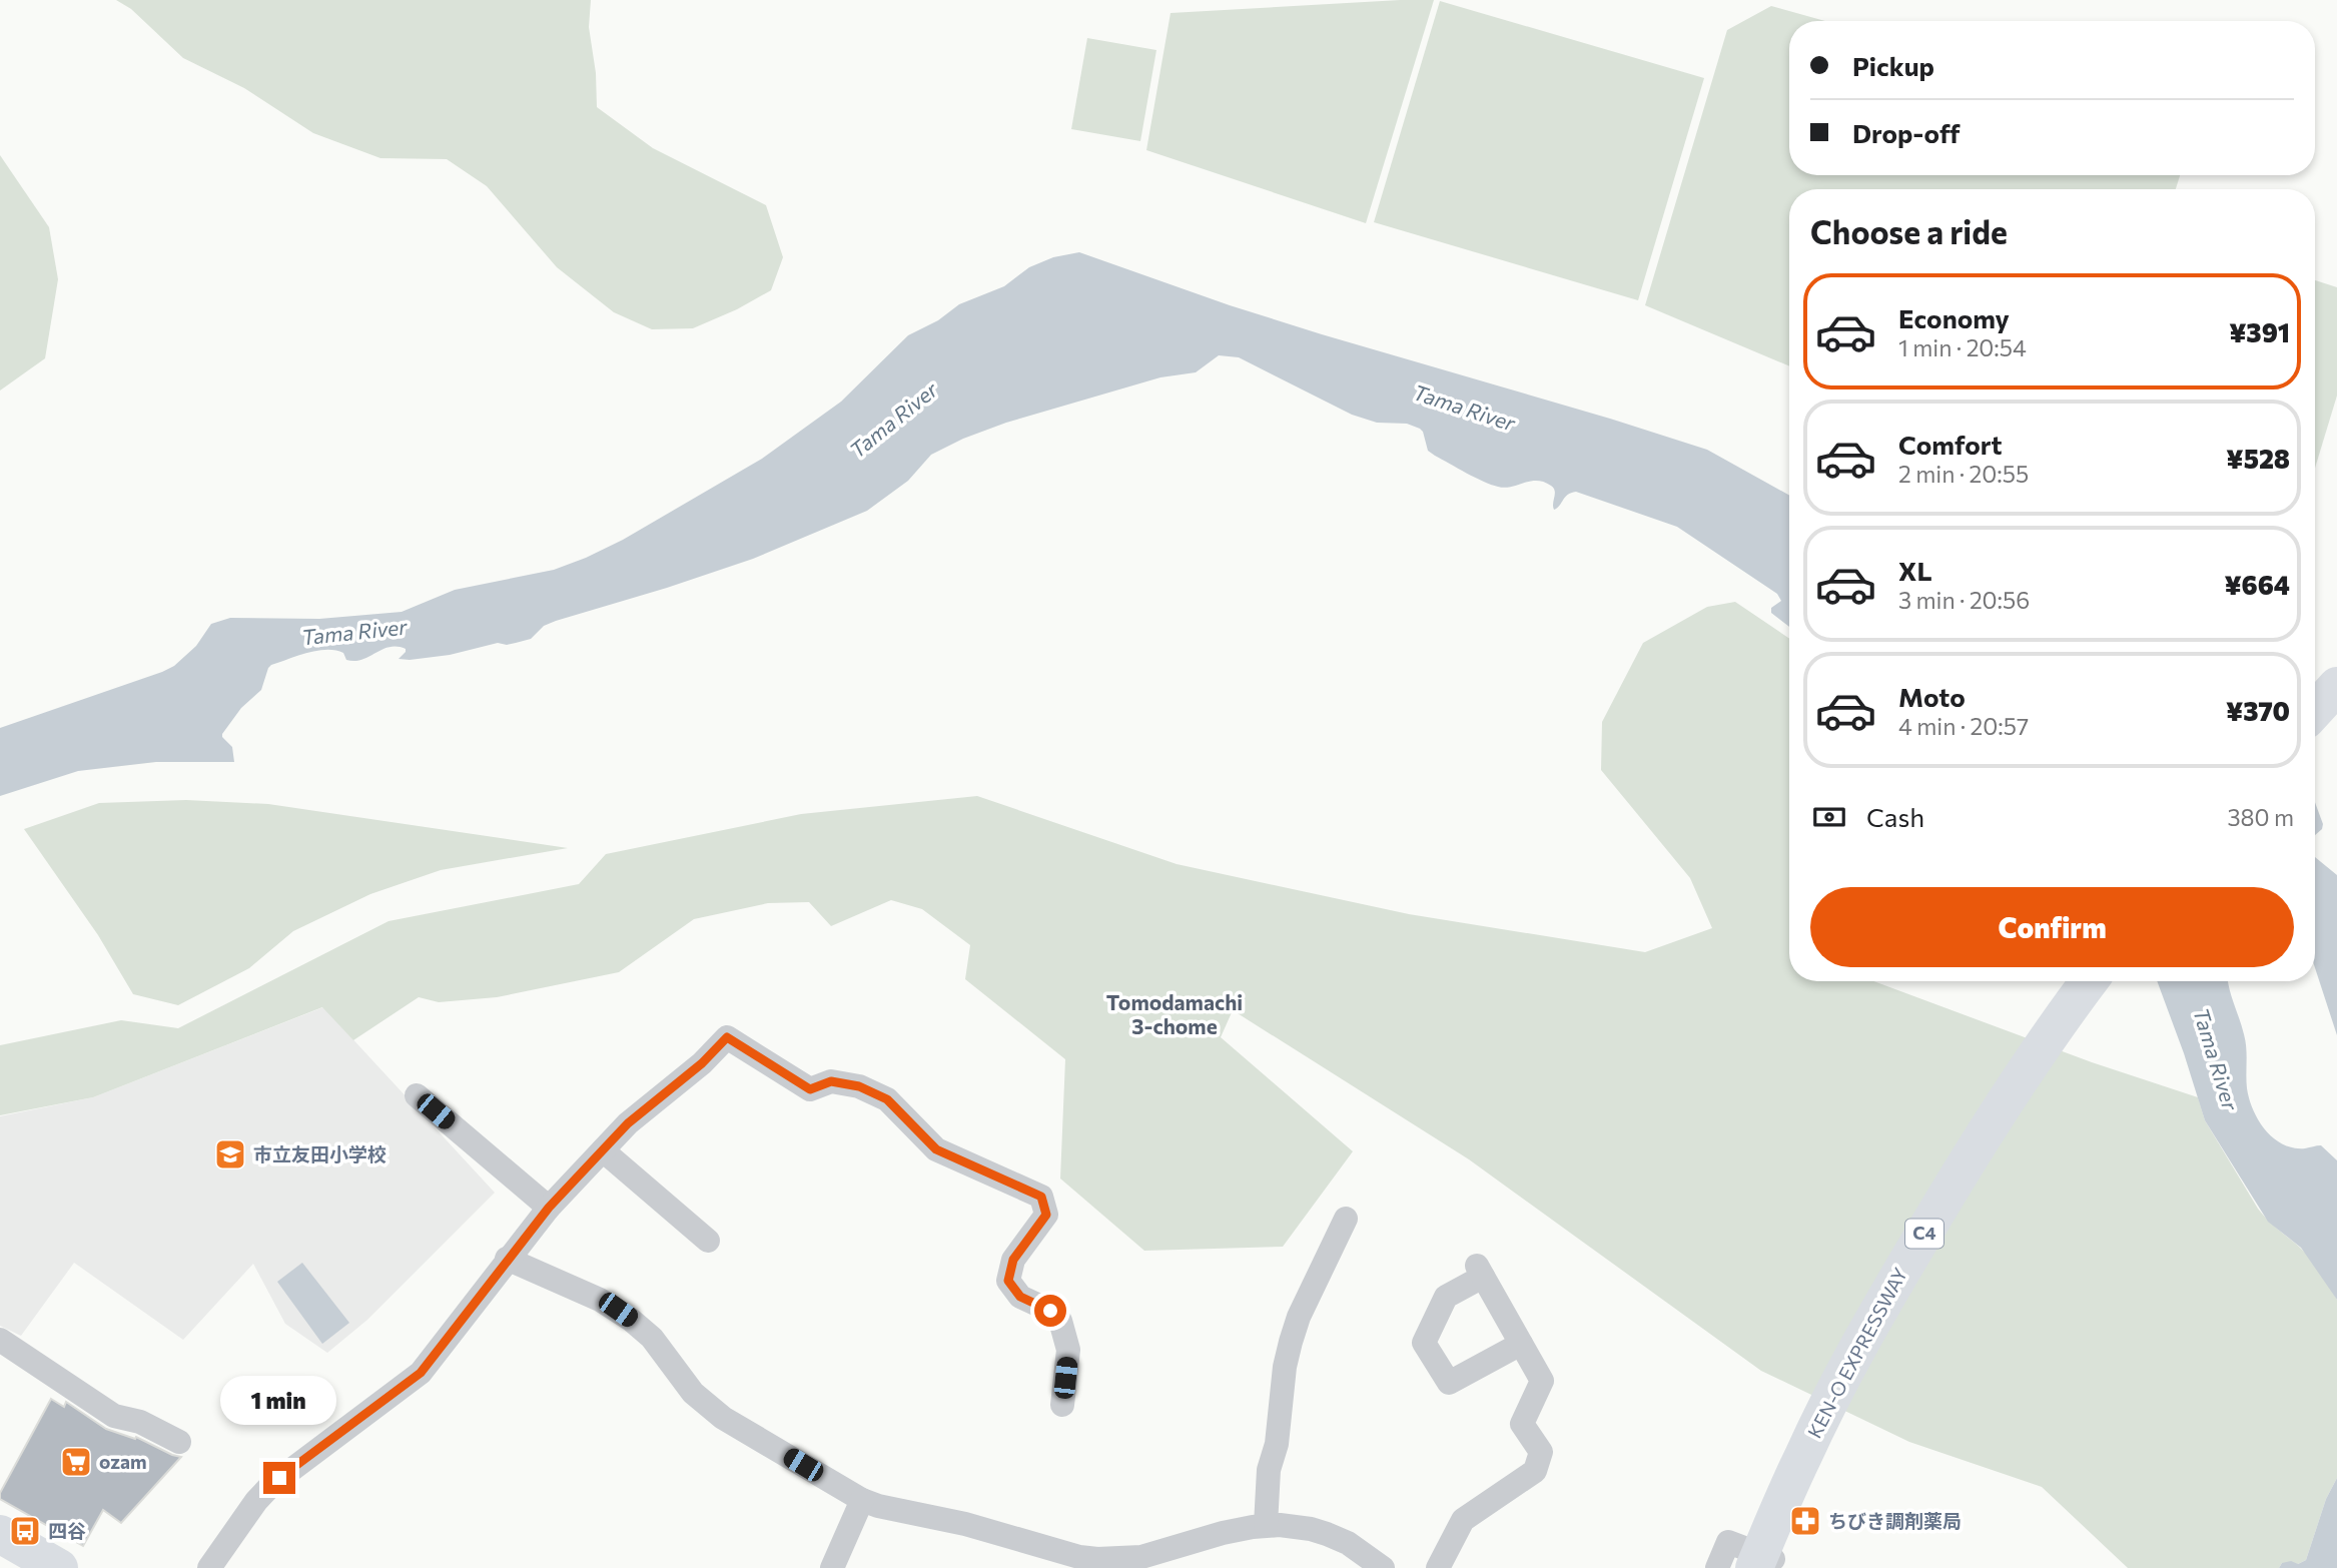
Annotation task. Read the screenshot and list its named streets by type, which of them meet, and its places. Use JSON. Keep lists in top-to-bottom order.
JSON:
{
  "streets": {
    "highway": ["C4", "KEN-O EXPRESSWAY"]
  },
  "districts": ["Tomodamachi 3-chome"],
  "water": ["Tama River"],
  "places": {
    "school or university": ["市立友田小学校"],
    "supermarket": ["ozam"],
    "pharmacy": ["ちびき調剤薬局"],
    "bus stop": ["四谷"]
  },
  "page": {
    "banner": ["Pickup", "Drop-off"],
    "heading": "Choose a ride",
    "list": [
      {
        "name": "Economy",
        "note": "1 min · 20:54",
        "value": "¥391"
      },
      {
        "name": "Comfort",
        "note": "2 min · 20:55",
        "value": "¥528"
      },
      {
        "name": "XL",
        "note": "3 min · 20:56",
        "value": "¥664"
      },
      {
        "name": "Moto",
        "note": "4 min · 20:57",
        "value": "¥370"
      }
    ],
    "pay": ["Cash", "380 m"],
    "buttons": "Confirm",
    "bubble": "1 min"
  }
}
